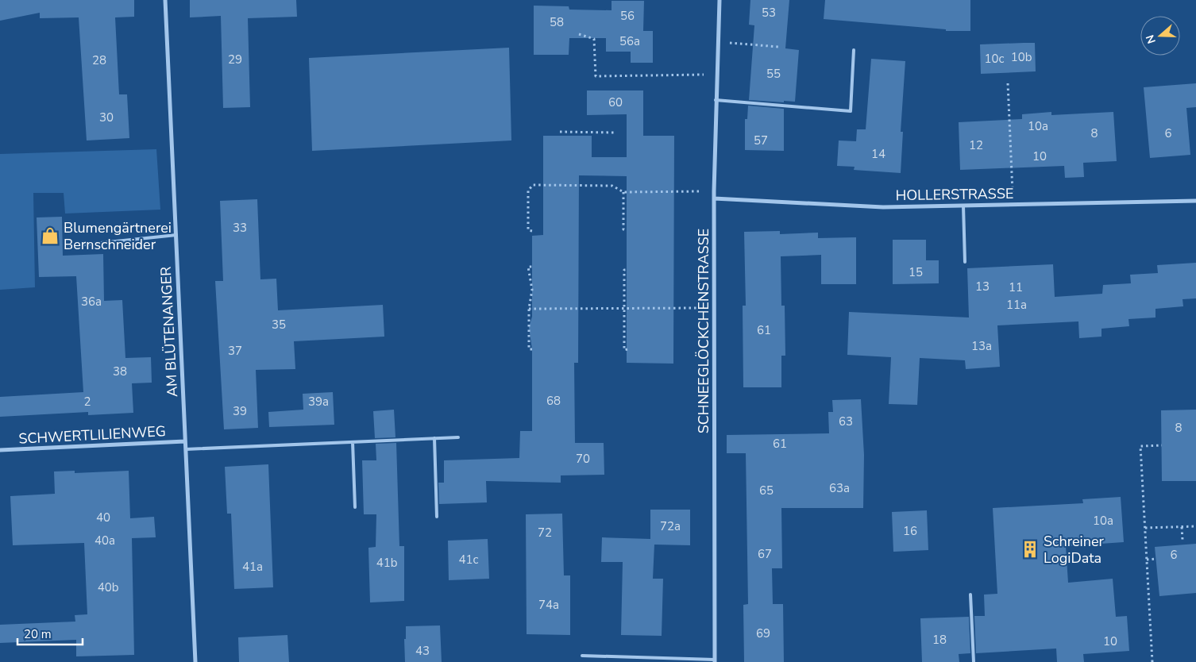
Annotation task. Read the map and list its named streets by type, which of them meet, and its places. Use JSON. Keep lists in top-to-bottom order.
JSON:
{
  "streets": {
    "street": [
      "HOLLERSTRASSE",
      "SCHNEEGLÖCKCHENSTRASSE",
      "AM BLÜTENANGER",
      "SCHWERTLILIENWEG"
    ]
  },
  "crossings": [
    ["HOLLERSTRASSE", "SCHNEEGLÖCKCHENSTRASSE"],
    ["AM BLÜTENANGER", "SCHWERTLILIENWEG"]
  ],
  "places": {
    "shop": ["Blumengärtnerei Bernschneider"],
    "building": ["Schreiner LogiData"]
  },
  "house_numbers": [
    "53",
    "56",
    "58",
    "56a",
    "10b",
    "10c",
    "29",
    "28",
    "55",
    "60",
    "30",
    "10a",
    "8",
    "6",
    "57",
    "12",
    "14",
    "10",
    "33",
    "15",
    "13",
    "11",
    "36a",
    "11a",
    "35",
    "61",
    "13a",
    "37",
    "38",
    "68",
    "2",
    "39a",
    "39",
    "63",
    "8",
    "61",
    "70",
    "63a",
    "65",
    "40",
    "10a",
    "72a",
    "16",
    "72",
    "40a",
    "67",
    "6",
    "41c",
    "41b",
    "41a",
    "40b",
    "74a",
    "69",
    "18",
    "10",
    "43"
  ],
  "scale_bar": "20 m",
  "north": "left"
}
